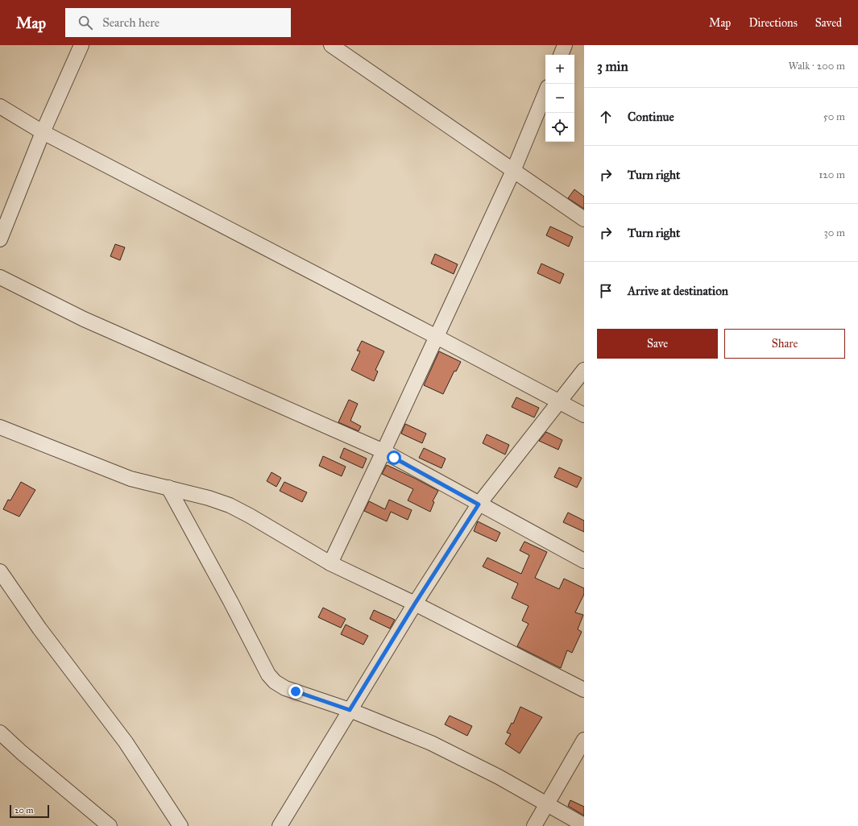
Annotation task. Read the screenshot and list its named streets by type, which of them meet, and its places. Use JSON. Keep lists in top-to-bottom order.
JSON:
{
  "scale_bar": "20 m",
  "page": {
    "header": "Map",
    "search": "Search here",
    "nav": ["Map", "Directions", "Saved"],
    "heading": ["3 min", "Walk · 200 m"],
    "map_buttons": ["+", "−"],
    "list": [
      ["Continue", "50 m"],
      ["Turn right", "120 m"],
      ["Turn right", "30 m"],
      "Arrive at destination"
    ],
    "buttons": ["Save", "Share"],
    "scale": "20 m"
  }
}
